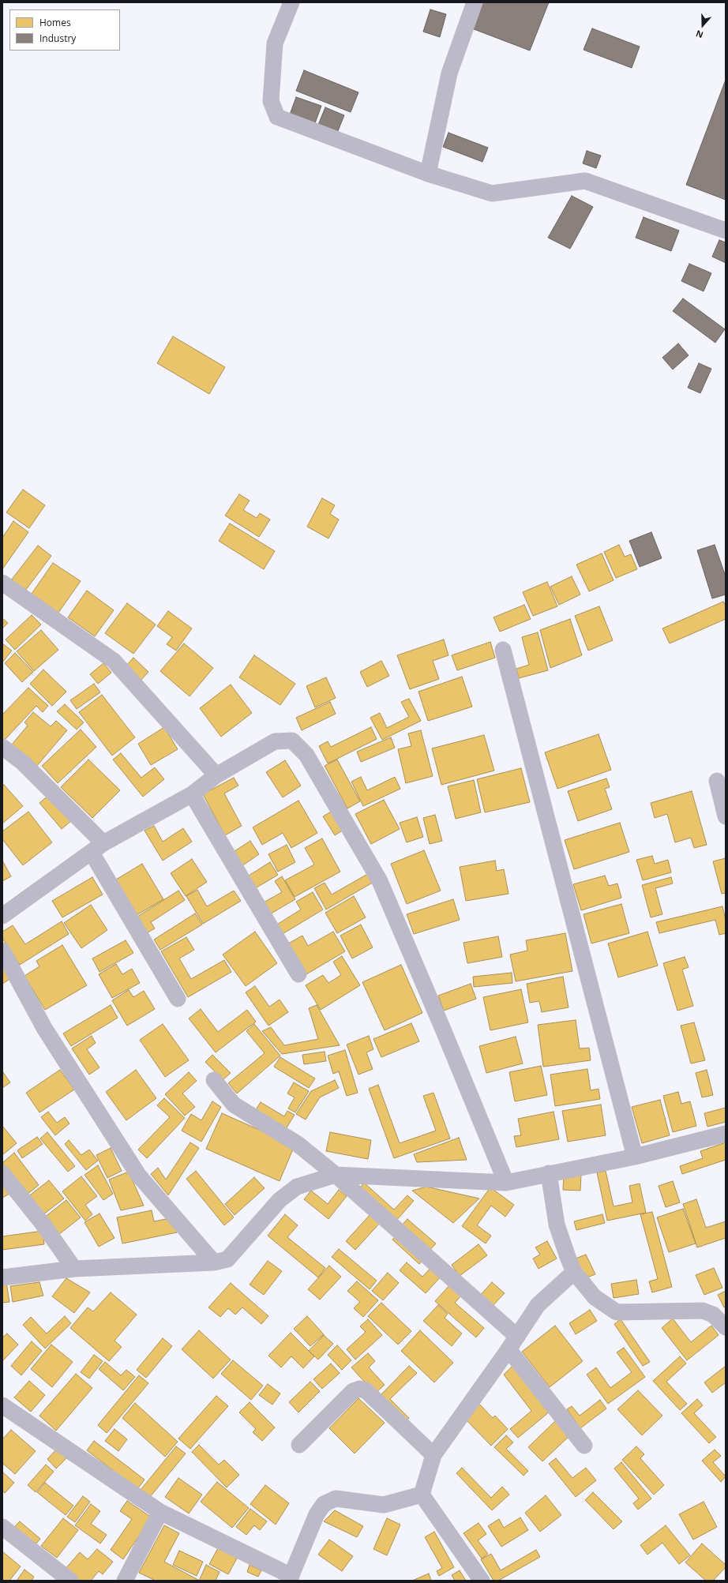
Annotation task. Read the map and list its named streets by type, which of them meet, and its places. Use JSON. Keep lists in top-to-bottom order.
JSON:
{
  "legend": ["Homes", "Industry"],
  "north": "bottom"
}
